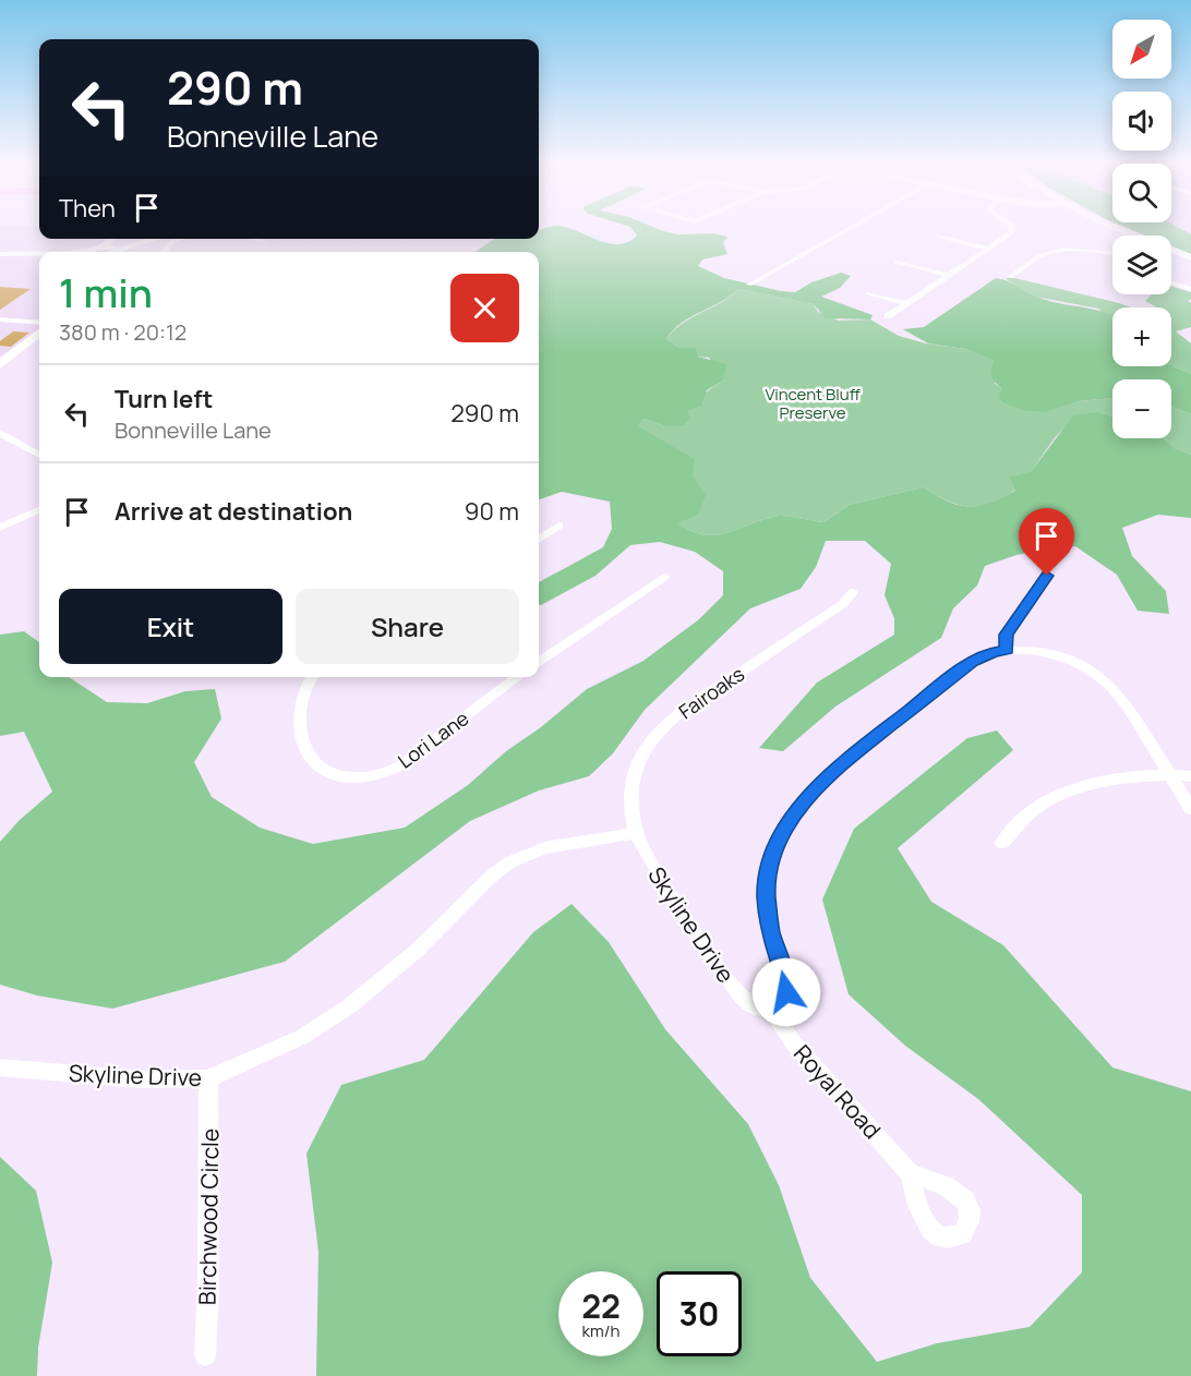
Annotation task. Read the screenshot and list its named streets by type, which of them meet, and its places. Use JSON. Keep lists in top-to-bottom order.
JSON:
{
  "streets": {
    "street": [
      "Fairoaks",
      "Lori Lane",
      "Skyline Drive",
      "Royal Road",
      "Birchwood Circle"
    ]
  },
  "crossings": [
    ["Fairoaks", "Skyline Drive"],
    ["Skyline Drive", "Royal Road"],
    ["Skyline Drive", "Birchwood Circle"]
  ],
  "parks": ["Vincent Bluff Preserve"],
  "north": "bottom left",
  "page": {
    "map_buttons": ["+", "−"],
    "turn": ["290 m", "Bonneville Lane"],
    "then": "Then",
    "heading": ["1 min", "380 m · 20:12"],
    "list": [
      {
        "name": "Turn left",
        "note": "Bonneville Lane",
        "value": "290 m"
      },
      {
        "name": "Arrive at destination",
        "value": "90 m"
      }
    ],
    "buttons": ["Exit", "Share"],
    "speed": "22 km/h",
    "limit": "30"
  }
}
